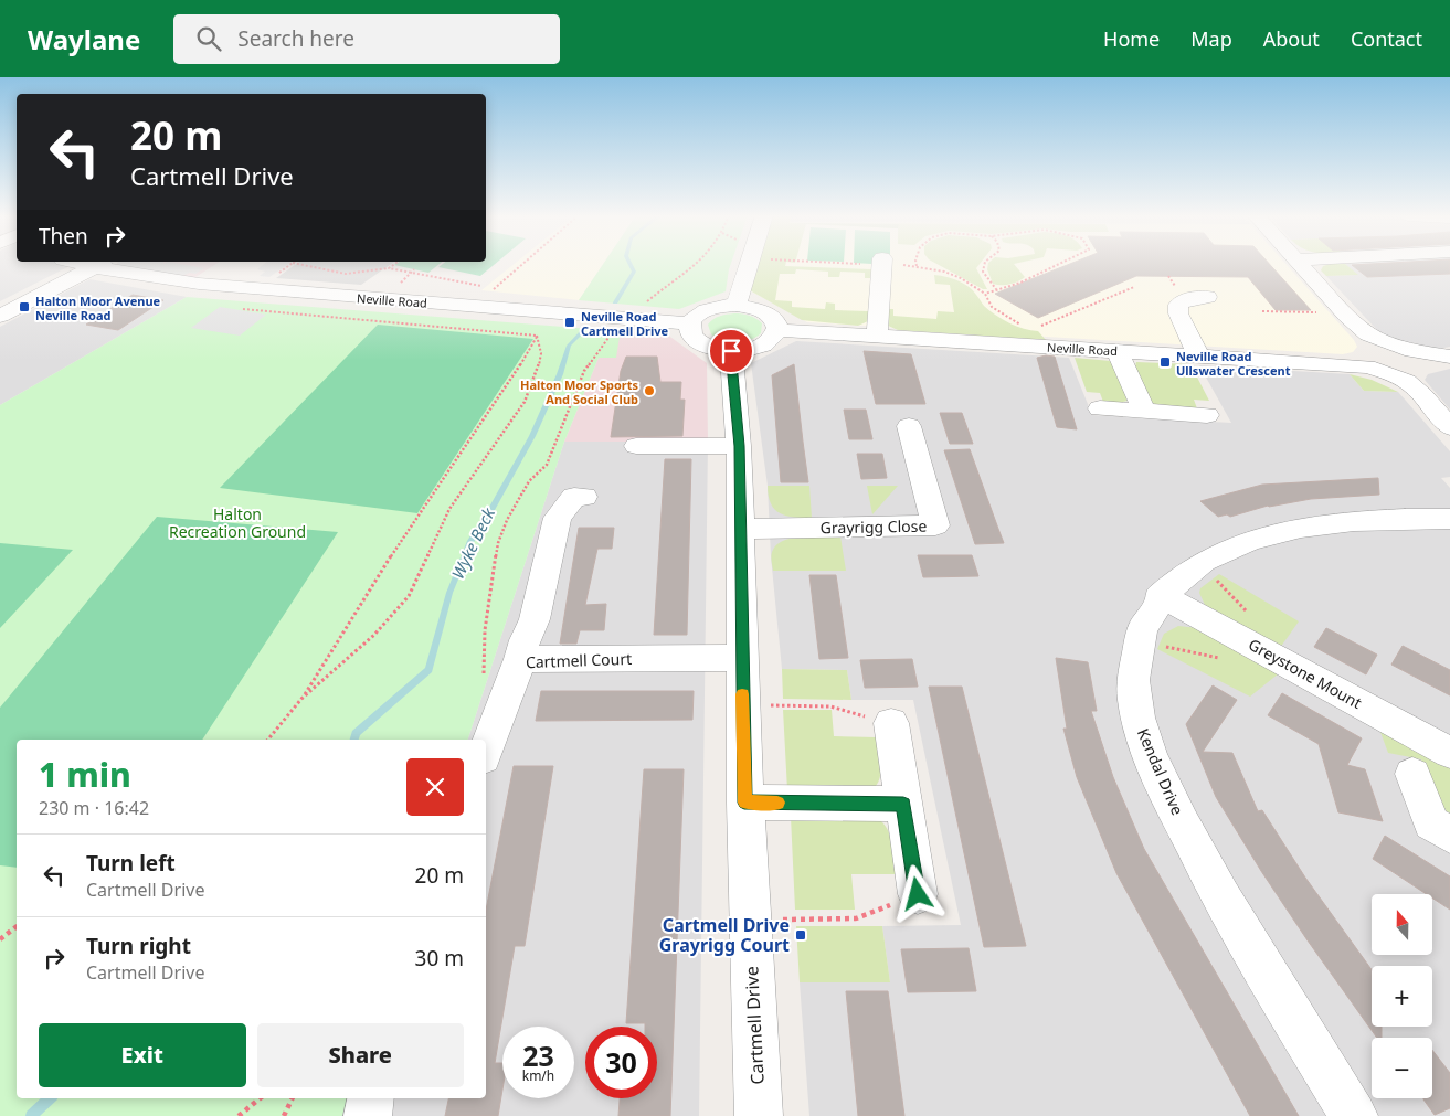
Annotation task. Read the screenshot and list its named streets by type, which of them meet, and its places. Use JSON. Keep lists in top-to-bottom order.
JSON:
{
  "streets": {
    "street": [
      "Neville Road",
      "Grayrigg Close",
      "Cartmell Court",
      "Greystone Mount",
      "Kendal Drive",
      "Cartmell Drive"
    ]
  },
  "crossings": [
    ["Grayrigg Close", "Cartmell Drive"],
    ["Cartmell Court", "Cartmell Drive"],
    ["Greystone Mount", "Kendal Drive"]
  ],
  "water": ["Wyke Beck"],
  "parks": ["Halton Recreation Ground"],
  "places": {
    "transit": [
      "Halton Moor Avenue Neville Road",
      "Neville Road Cartmell Drive",
      "Neville Road Ullswater Crescent",
      "Cartmell Drive Grayrigg Court"
    ],
    "other": ["Halton Moor Sports And Social Club"]
  },
  "north": "top",
  "page": {
    "header": "Waylane",
    "search": "Search here",
    "nav": [
      "Home",
      "Map",
      "About",
      "Contact"
    ],
    "turn": ["20 m", "Cartmell Drive"],
    "then": "Then",
    "heading": ["1 min", "230 m · 16:42"],
    "list": [
      {
        "name": "Turn left",
        "note": "Cartmell Drive",
        "value": "20 m"
      },
      {
        "name": "Turn right",
        "note": "Cartmell Drive",
        "value": "30 m"
      }
    ],
    "map_buttons": ["+", "−"],
    "buttons": ["Exit", "Share"],
    "speed": "23 km/h",
    "limit": "30"
  }
}
